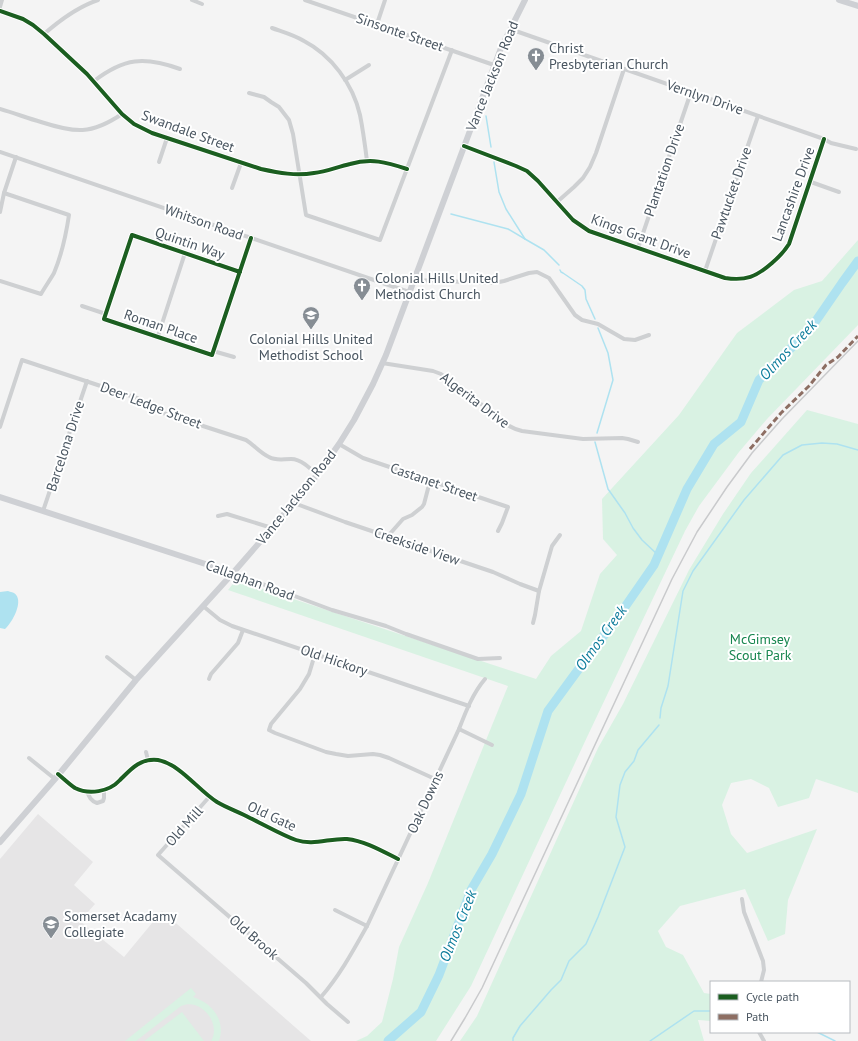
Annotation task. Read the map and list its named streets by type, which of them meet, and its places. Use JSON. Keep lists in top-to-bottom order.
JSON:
{
  "streets": {
    "main road": ["Vance Jackson Road", "Callaghan Road"],
    "street": [
      "Sinsonte Street",
      "Vernlyn Drive",
      "Swandale Street",
      "Plantation Drive",
      "Pawtucket Drive",
      "Lancashire Drive",
      "Whitson Road",
      "Kings Grant Drive",
      "Quintin Way",
      "Roman Place",
      "Algerita Drive",
      "Deer Ledge Street",
      "Barcelona Drive",
      "Castanet Street",
      "Creekside View",
      "Old Hickory",
      "Oak Downs",
      "Old Gate",
      "Old Mill",
      "Old Brook"
    ]
  },
  "crossings": [
    ["Sinsonte Street", "Vance Jackson Road"],
    ["Vance Jackson Road", "Vernlyn Drive"],
    ["Vance Jackson Road", "Whitson Road"],
    ["Vance Jackson Road", "Kings Grant Drive"],
    ["Vance Jackson Road", "Algerita Drive"],
    ["Vance Jackson Road", "Deer Ledge Street"],
    ["Vance Jackson Road", "Castanet Street"],
    ["Vance Jackson Road", "Creekside View"],
    ["Vance Jackson Road", "Callaghan Road"],
    ["Vance Jackson Road", "Old Hickory"],
    ["Vernlyn Drive", "Plantation Drive"],
    ["Vernlyn Drive", "Pawtucket Drive"],
    ["Vernlyn Drive", "Lancashire Drive"],
    ["Plantation Drive", "Kings Grant Drive"],
    ["Pawtucket Drive", "Kings Grant Drive"],
    ["Lancashire Drive", "Kings Grant Drive"],
    ["Quintin Way", "Roman Place"],
    ["Deer Ledge Street", "Barcelona Drive"],
    ["Barcelona Drive", "Callaghan Road"],
    ["Old Hickory", "Oak Downs"],
    ["Oak Downs", "Old Gate"],
    ["Oak Downs", "Old Brook"],
    ["Old Gate", "Old Mill"],
    ["Old Mill", "Old Brook"]
  ],
  "water": ["Olmos Creek"],
  "parks": ["McGimsey Scout Park"],
  "places": {
    "church": ["Christ Presbyterian Church", "Colonial Hills United Methodist Church"],
    "school or university": ["Colonial Hills United Methodist School", "Somerset Acadamy Collegiate"]
  },
  "legend": ["Cycle path", "Path"]
}
